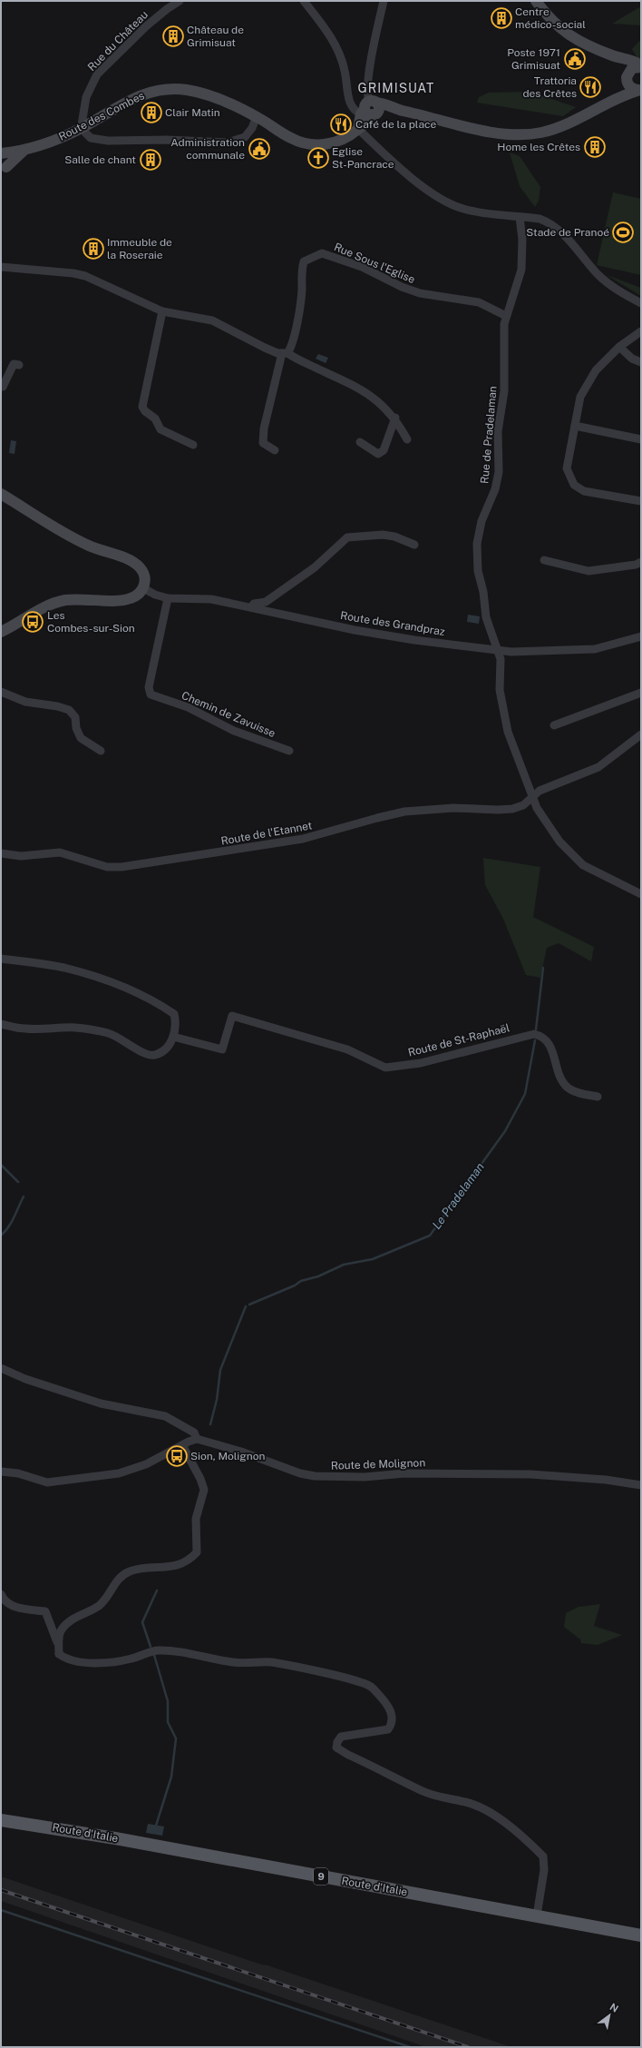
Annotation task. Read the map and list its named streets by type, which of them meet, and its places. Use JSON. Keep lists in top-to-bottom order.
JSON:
{
  "streets": {
    "main road": ["Route d'Italie", "9"],
    "street": [
      "Rue du Château",
      "Route des Combes",
      "Rue Sous l'Eglise",
      "Rue de Pradelaman",
      "Route des Grandpraz",
      "Chemin de Zavuisse",
      "Route de l'Etannet",
      "Route de St-Raphaël",
      "Route de Molignon"
    ]
  },
  "crossings": [
    ["Rue du Château", "Route des Combes"],
    ["Rue Sous l'Eglise", "Rue de Pradelaman"],
    ["Rue de Pradelaman", "Route des Grandpraz"],
    ["Rue de Pradelaman", "Route de l'Etannet"],
    ["Route des Grandpraz", "Chemin de Zavuisse"]
  ],
  "districts": ["GRIMISUAT"],
  "water": ["Le Pradelaman"],
  "places": {
    "building": [
      "Centre médico-social",
      "Château de Grimisuat",
      "Clair Matin",
      "Home les Crêtes",
      "Salle de chant",
      "Immeuble de la Roseraie"
    ],
    "public building": ["Poste 1971 Grimisuat", "Administration communale"],
    "restaurant": ["Trattoria des Crêtes", "Café de la place"],
    "church": ["Eglise St-Pancrace"],
    "sports": ["Stade de Pranoé"],
    "bus stop": ["Les Combes-sur-Sion", "Sion, Molignon"]
  },
  "north": "top right"
}
